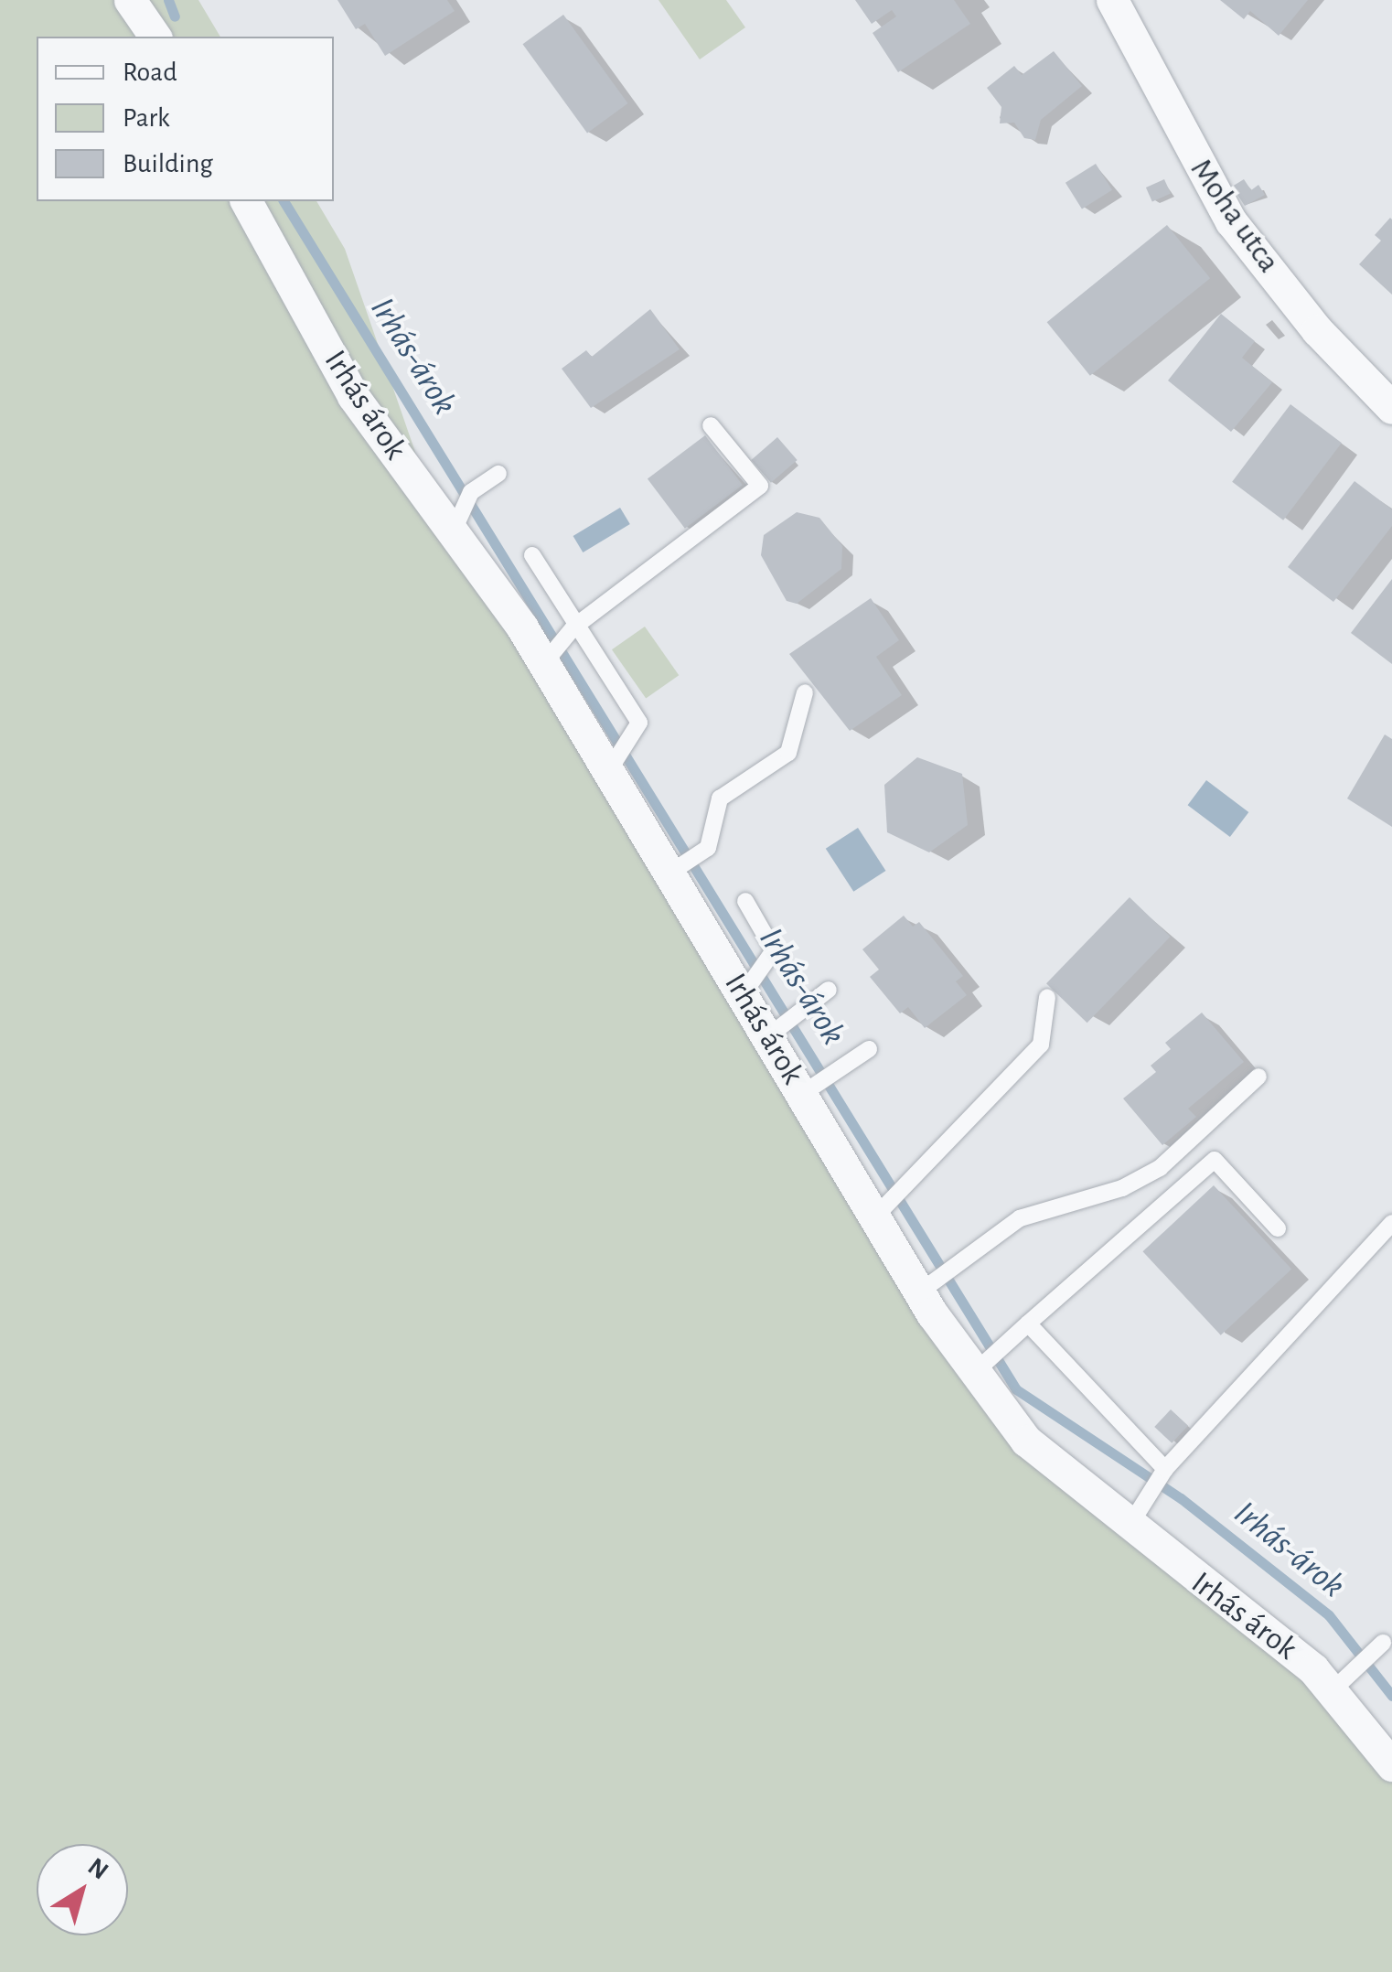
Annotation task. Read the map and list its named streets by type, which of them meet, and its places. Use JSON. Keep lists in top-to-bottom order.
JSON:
{
  "streets": {
    "street": ["Moha utca", "Irhás árok"]
  },
  "water": ["Irhás-árok"],
  "legend": ["Road", "Park", "Building"],
  "north": "top right"
}
